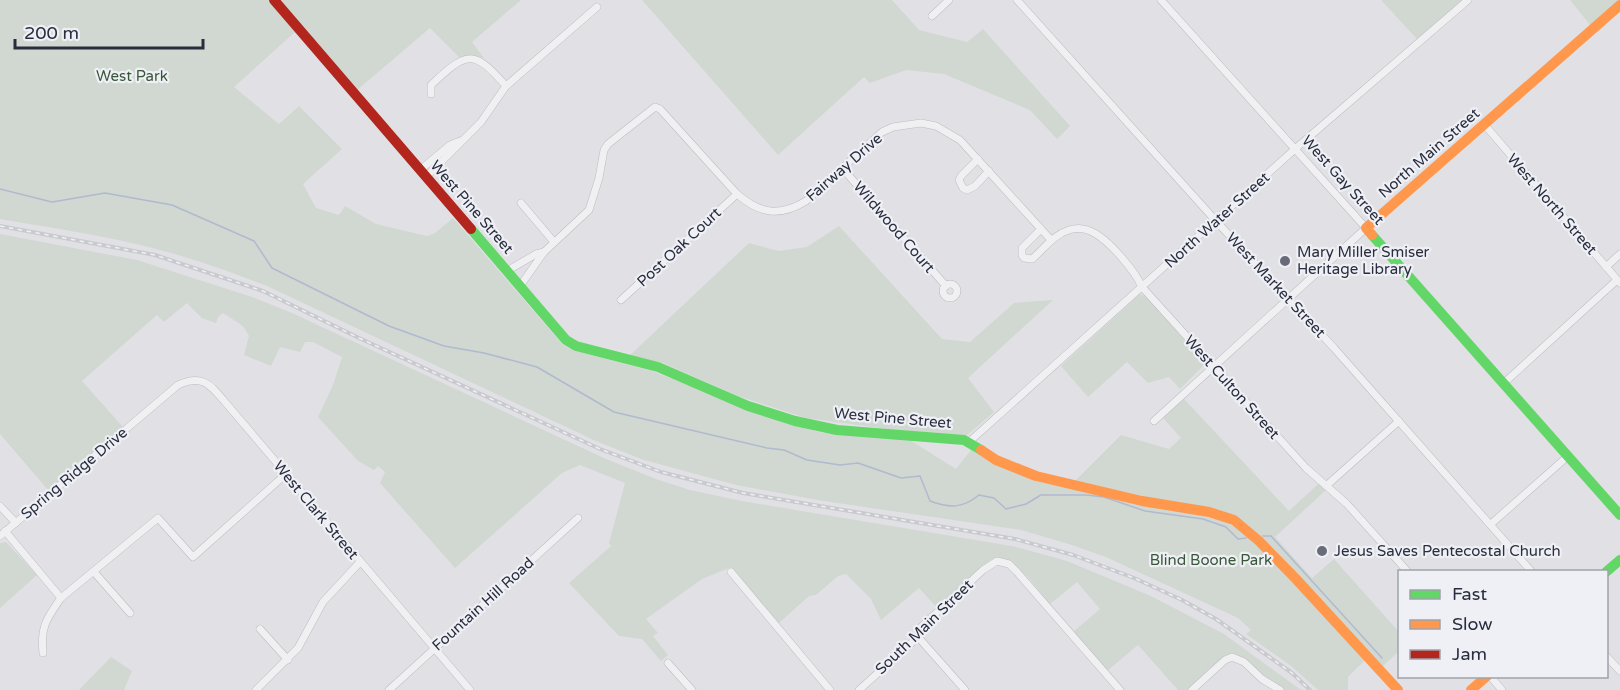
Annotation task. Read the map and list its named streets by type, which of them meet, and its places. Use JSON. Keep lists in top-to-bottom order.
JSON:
{
  "streets": {
    "street": [
      "North Main Street",
      "Fairway Drive",
      "West Gay Street",
      "West North Street",
      "West Pine Street",
      "North Water Street",
      "Wildwood Court",
      "Post Oak Court",
      "West Market Street",
      "West Culton Street",
      "Spring Ridge Drive",
      "West Clark Street",
      "Fountain Hill Road",
      "South Main Street"
    ]
  },
  "crossings": [
    ["North Main Street", "West Gay Street"],
    ["North Main Street", "West North Street"],
    ["North Main Street", "West Market Street"],
    ["North Main Street", "West Culton Street"],
    ["Fairway Drive", "Wildwood Court"],
    ["Fairway Drive", "Post Oak Court"],
    ["Fairway Drive", "West Culton Street"],
    ["West Gay Street", "North Water Street"],
    ["West Pine Street", "North Water Street"],
    ["North Water Street", "West Market Street"],
    ["North Water Street", "West Culton Street"],
    ["Spring Ridge Drive", "West Clark Street"],
    ["West Clark Street", "Fountain Hill Road"]
  ],
  "parks": ["West Park", "Blind Boone Park"],
  "places": ["Mary Miller Smiser Heritage Library", "Jesus Saves Pentecostal Church"],
  "legend": ["Fast", "Slow", "Jam"],
  "scale_bar": "200 m"
}
